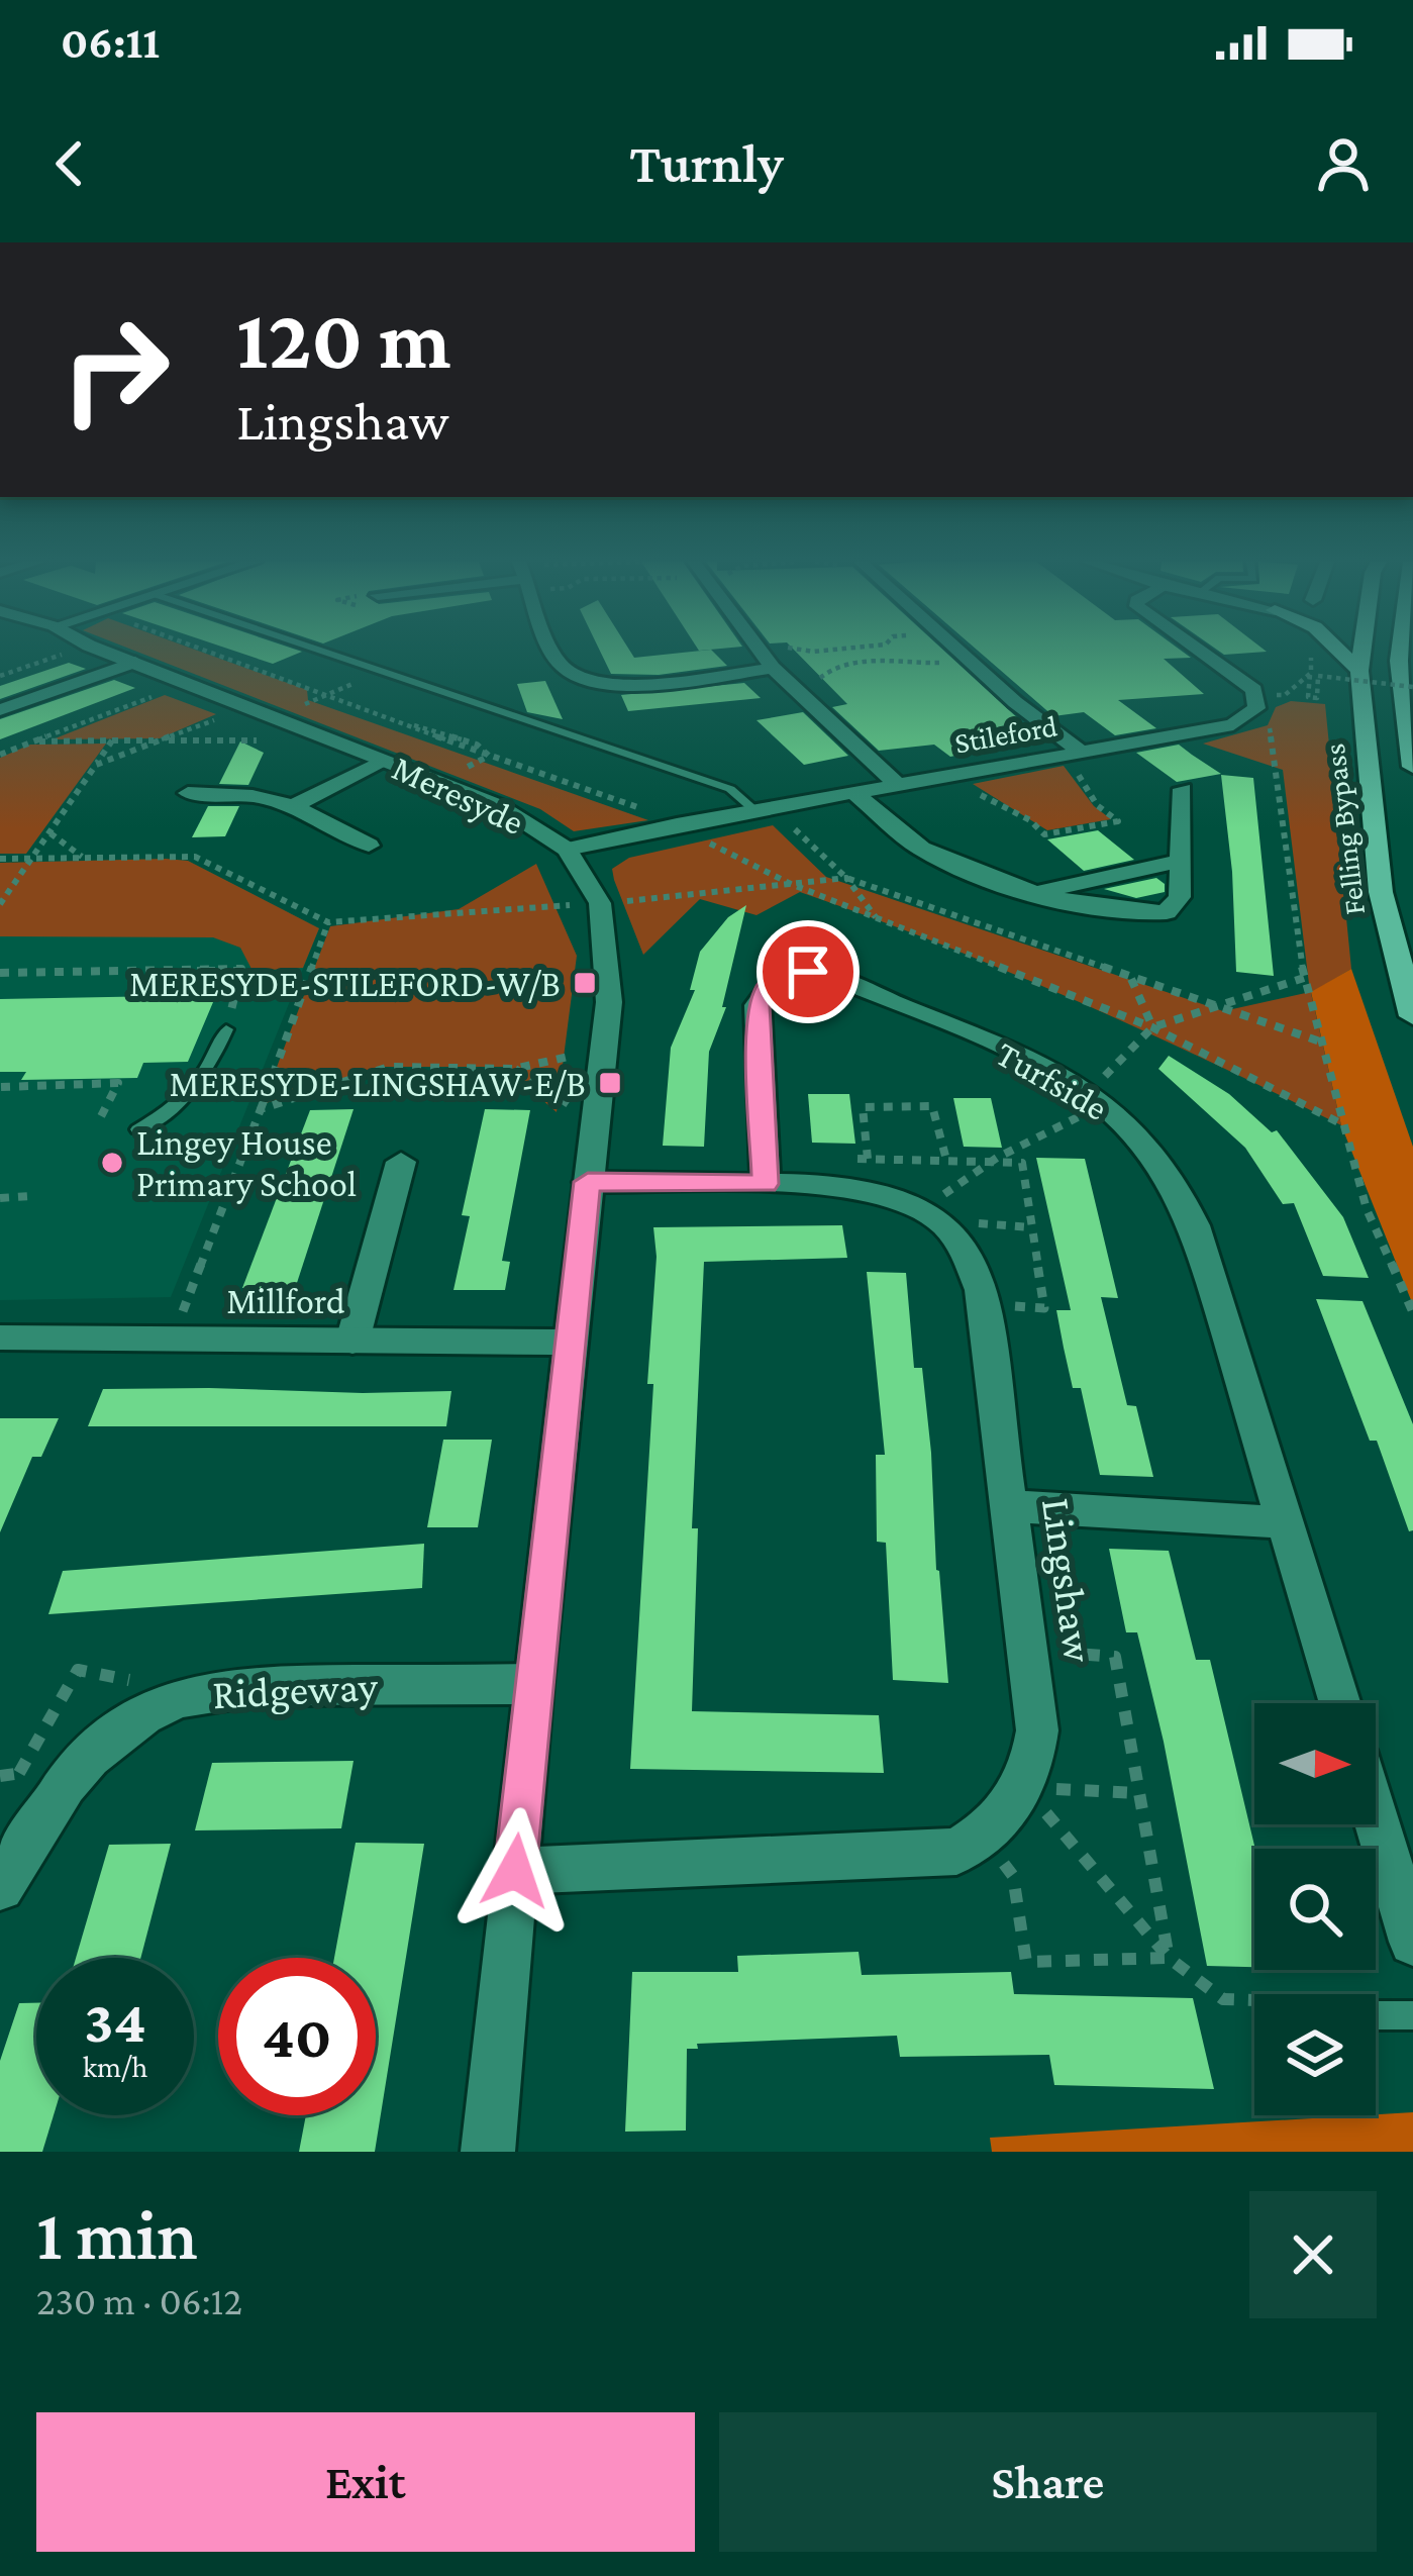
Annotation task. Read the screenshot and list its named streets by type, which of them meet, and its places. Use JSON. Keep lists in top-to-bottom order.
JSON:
{
  "streets": {
    "highway": ["Felling Bypass"],
    "street": [
      "Stileford",
      "Meresyde",
      "Turfside",
      "Millford",
      "Lingshaw",
      "Ridgeway"
    ]
  },
  "crossings": [
    ["Stileford", "Meresyde"],
    ["Meresyde", "Millford"],
    ["Meresyde", "Lingshaw"],
    ["Meresyde", "Ridgeway"],
    ["Turfside", "Lingshaw"]
  ],
  "places": {
    "transit": ["MERESYDE-STILEFORD-W/B", "MERESYDE-LINGSHAW-E/B"],
    "other": ["Lingey House Primary School"]
  },
  "north": "right",
  "page": {
    "status": "06:11",
    "header": "Turnly",
    "turn": ["120 m", "Lingshaw"],
    "speed": "34 km/h",
    "limit": "40",
    "heading": ["1 min", "230 m · 06:12"],
    "buttons": ["Exit", "Share"]
  }
}
